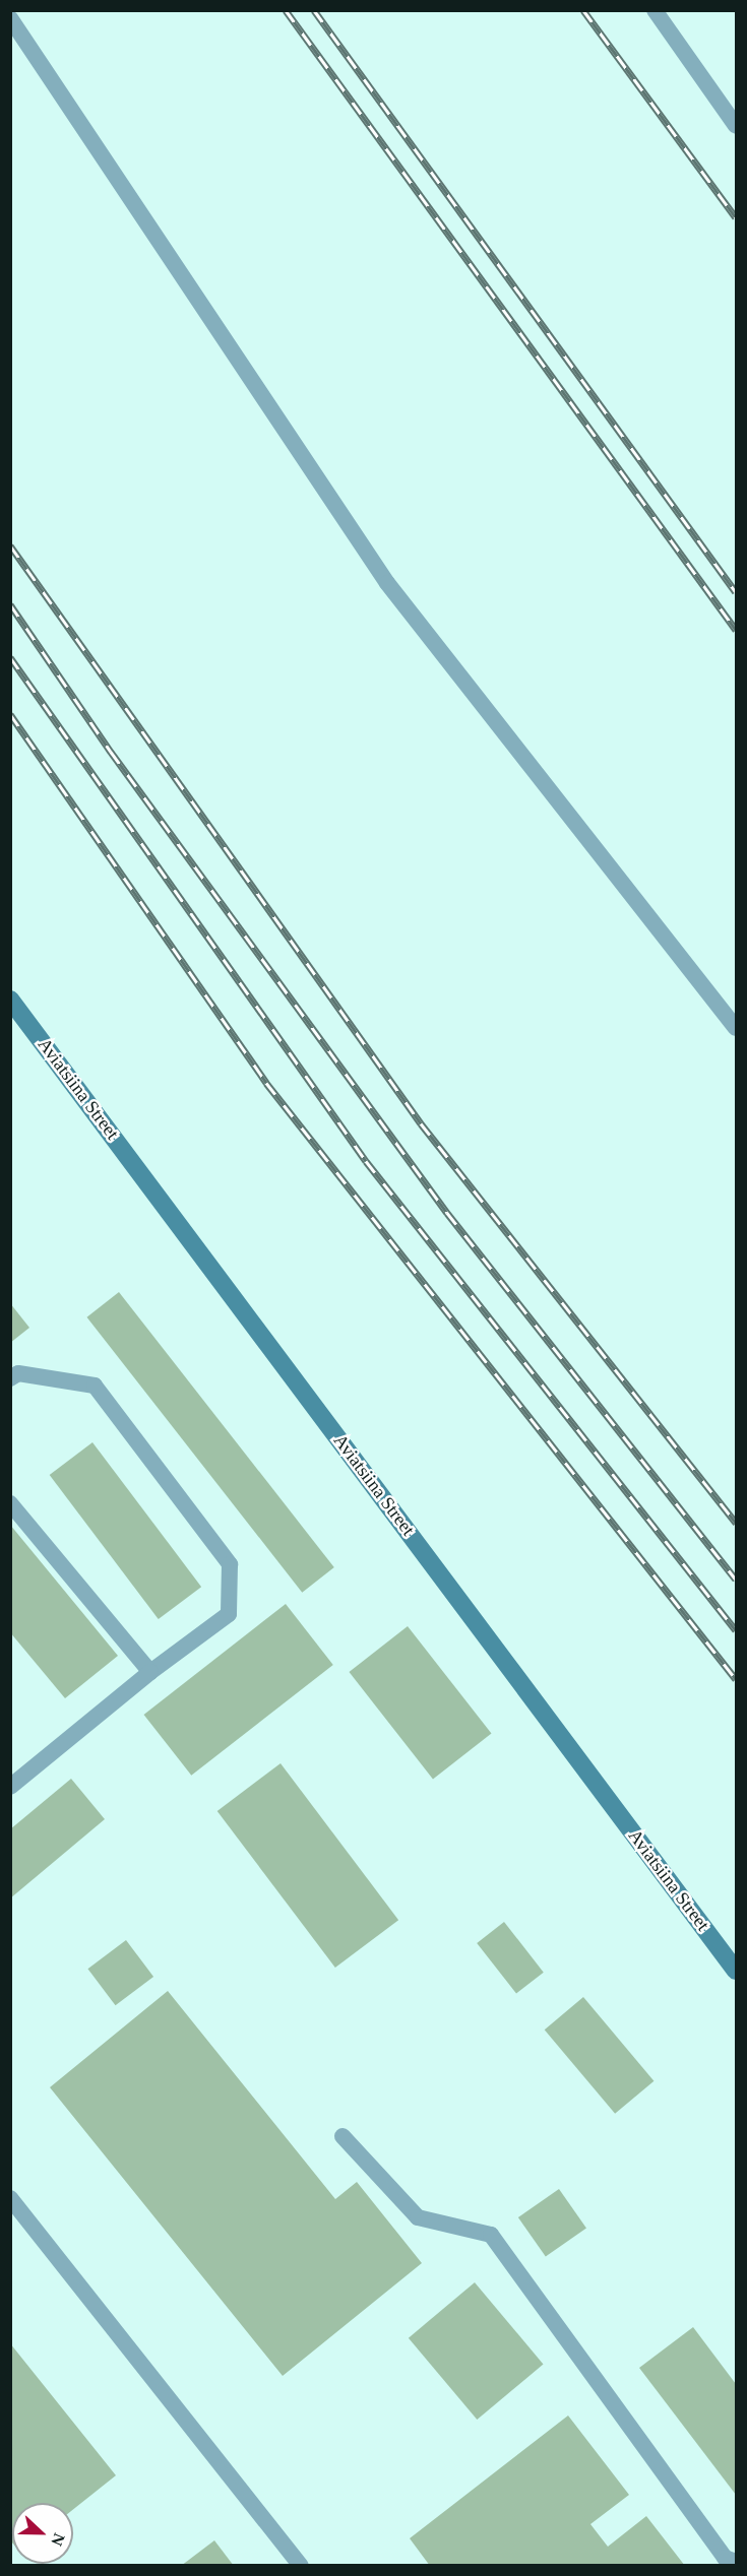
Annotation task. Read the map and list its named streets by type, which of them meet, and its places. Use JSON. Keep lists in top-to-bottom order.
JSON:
{
  "streets": {
    "street": ["Aviatsiina Street"]
  },
  "north": "right"
}
